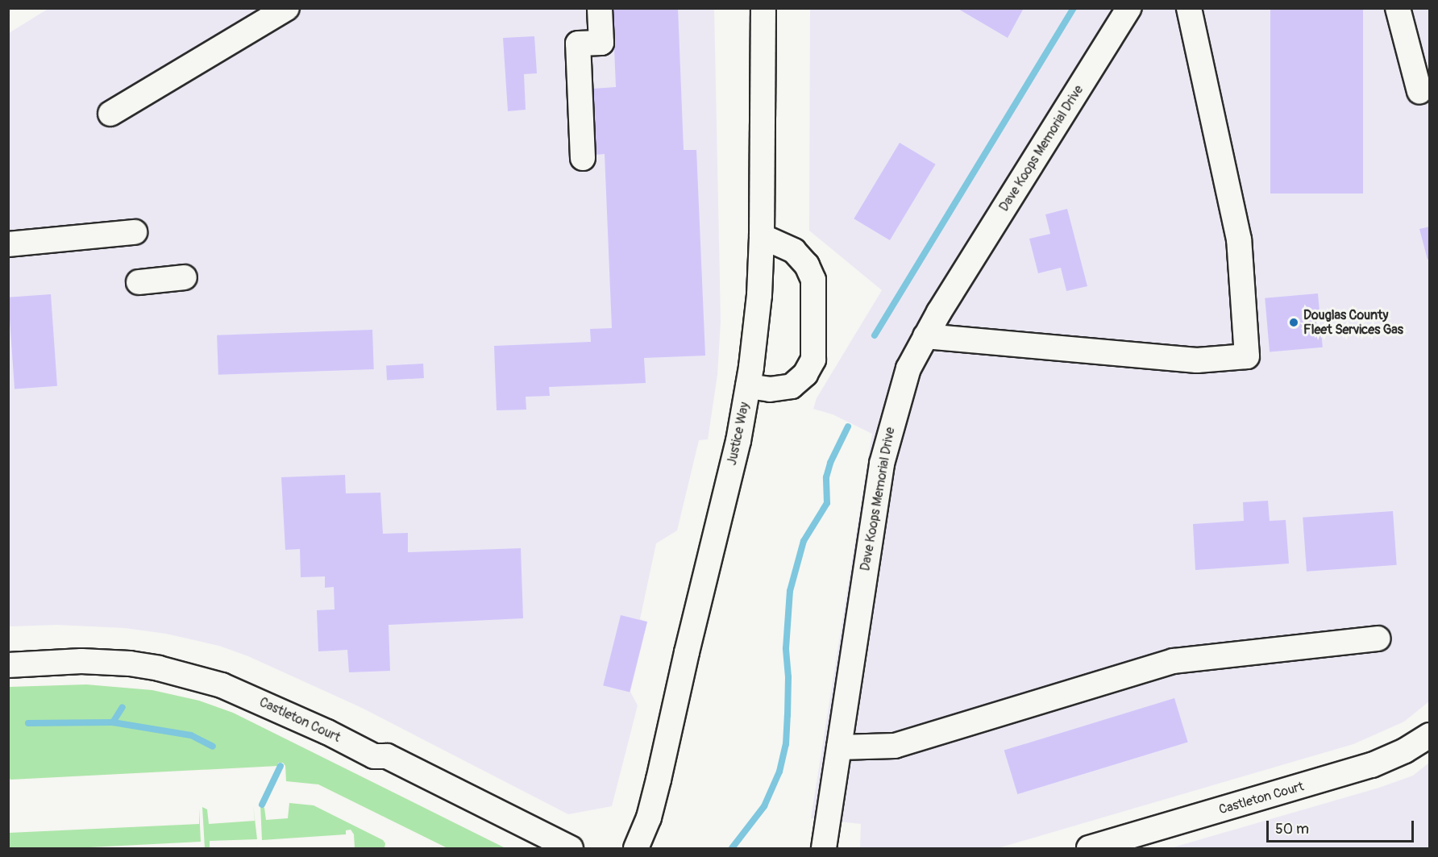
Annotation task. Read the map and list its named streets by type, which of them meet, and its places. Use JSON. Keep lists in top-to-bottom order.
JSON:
{
  "streets": {
    "street": ["Dave Koops Memorial Drive", "Justice Way", "Castleton Court"]
  },
  "places": ["Douglas County Fleet Services Gas"],
  "scale_bar": "50 m"
}
